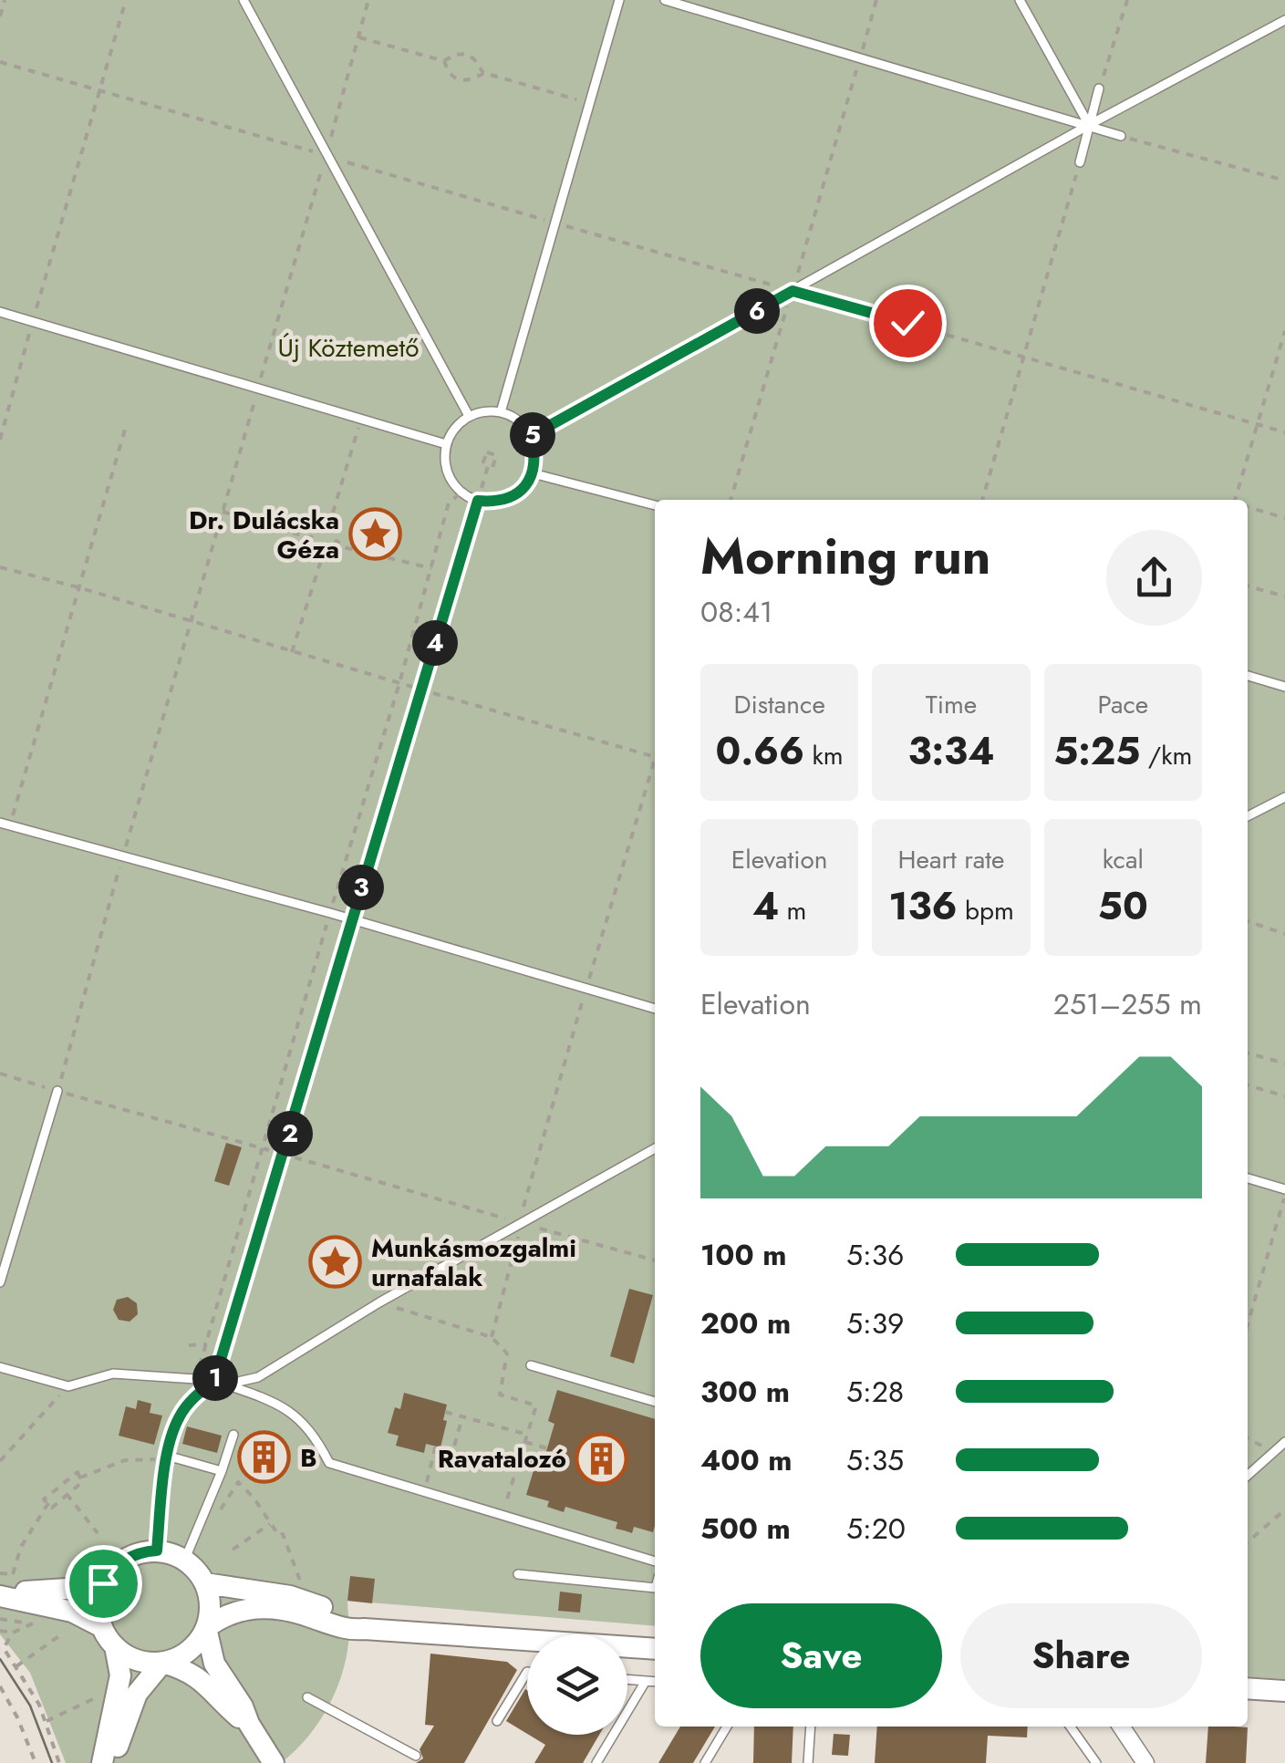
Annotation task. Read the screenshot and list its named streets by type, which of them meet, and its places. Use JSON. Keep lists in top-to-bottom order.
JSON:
{
  "parks": ["Új Köztemető"],
  "places": {
    "place": ["Dr. Dulácska Géza", "Munkásmozgalmi urnafalak"],
    "building": ["B", "Ravatalozó"]
  },
  "page": {
    "pins": [
      "6",
      "5",
      "4",
      "3",
      "2",
      "1"
    ],
    "heading": ["Morning run", "08:41"],
    "stats": [
      ["Distance", "0.66 km"],
      ["Time", "3:34"],
      ["Pace", "5:25 /km"],
      ["Elevation", "4 m"],
      ["Heart rate", "136 bpm"],
      ["kcal", "50"]
    ],
    "chart": ["Elevation", "251–255 m"],
    "list": [
      {
        "name": "100 m",
        "note": "5:36"
      },
      {
        "name": "200 m",
        "note": "5:39"
      },
      {
        "name": "300 m",
        "note": "5:28"
      },
      {
        "name": "400 m",
        "note": "5:35"
      },
      {
        "name": "500 m",
        "note": "5:20"
      }
    ],
    "buttons": ["Save", "Share"]
  }
}
